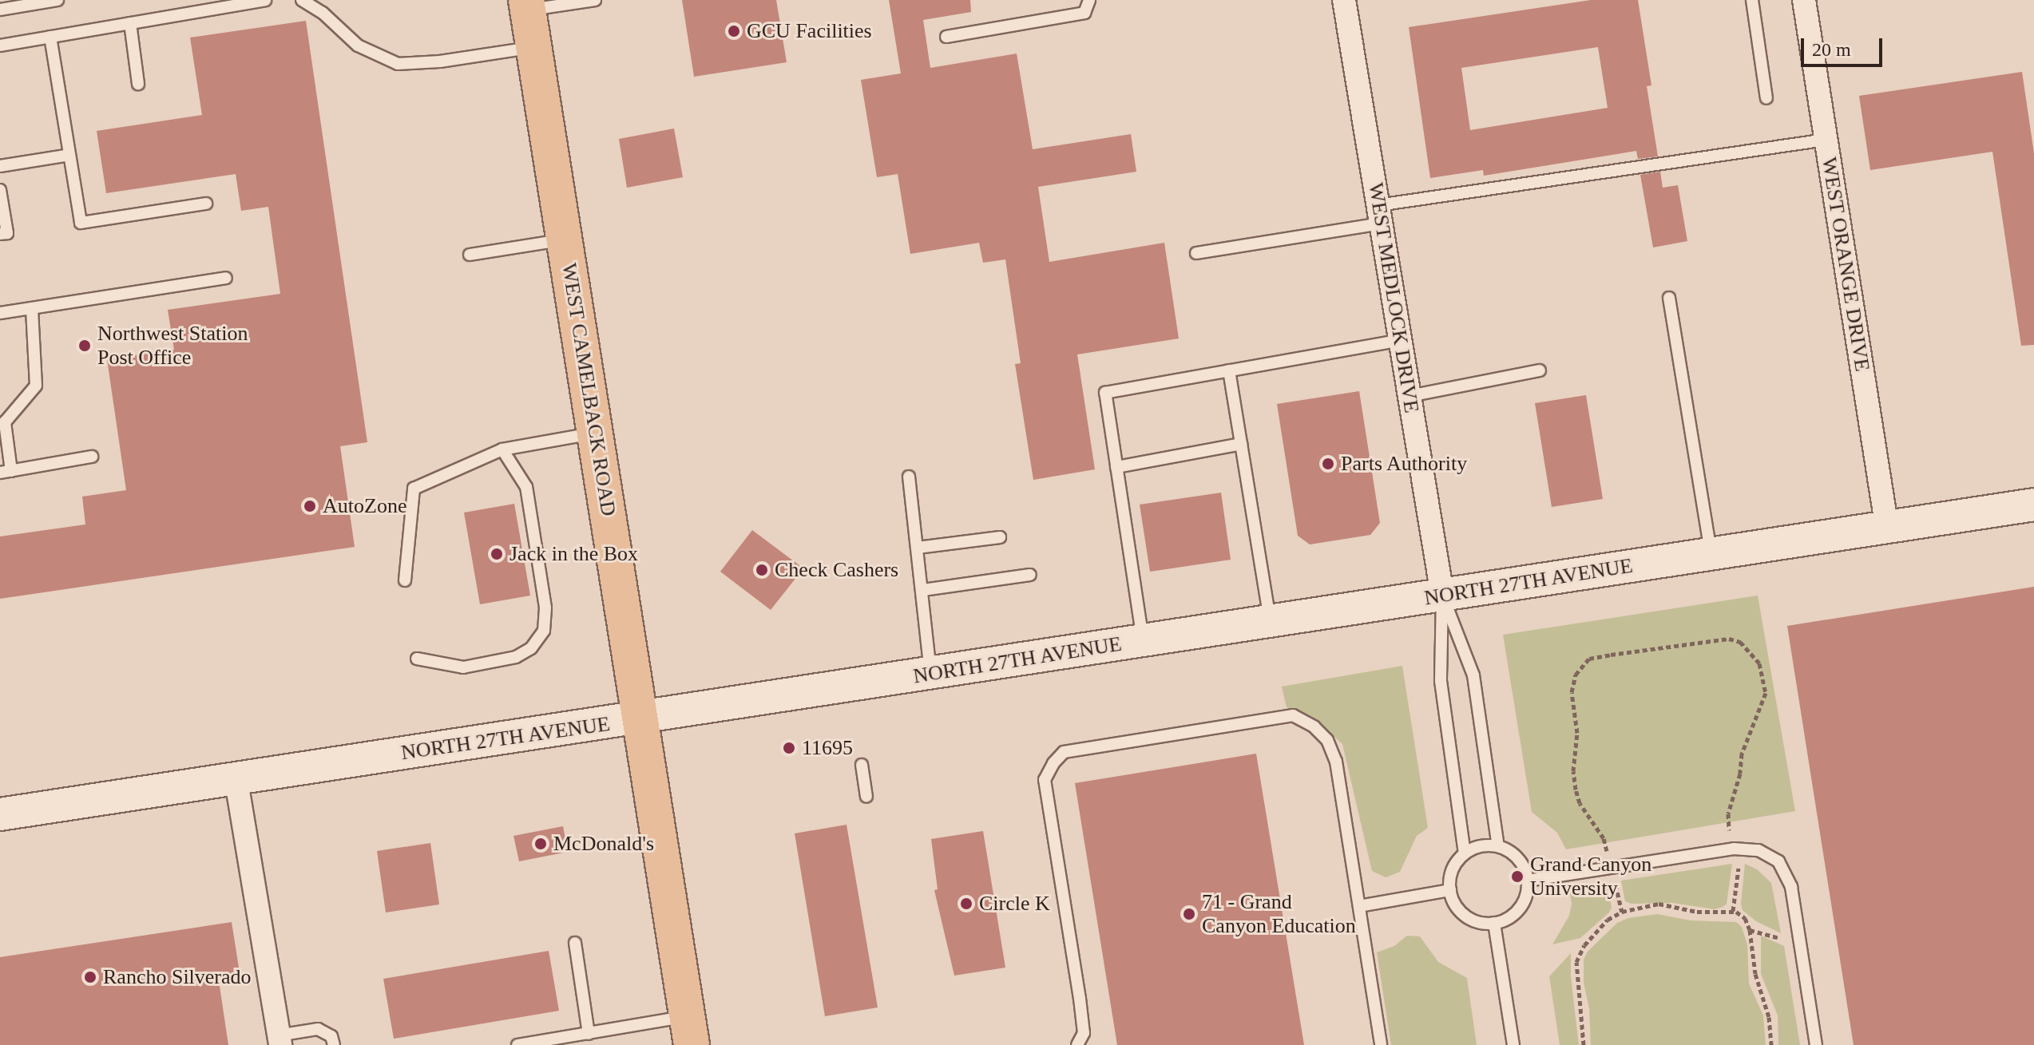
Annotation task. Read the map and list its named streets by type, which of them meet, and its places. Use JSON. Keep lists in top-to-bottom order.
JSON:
{
  "streets": {
    "main road": ["WEST CAMELBACK ROAD", "NORTH 27TH AVENUE"],
    "street": ["WEST ORANGE DRIVE", "WEST MEDLOCK DRIVE"]
  },
  "crossings": [
    ["WEST ORANGE DRIVE", "NORTH 27TH AVENUE"],
    ["WEST MEDLOCK DRIVE", "NORTH 27TH AVENUE"],
    ["WEST CAMELBACK ROAD", "NORTH 27TH AVENUE"]
  ],
  "places": [
    "GCU Facilities",
    "Northwest Station Post Office",
    "Parts Authority",
    "AutoZone",
    "Jack in the Box",
    "Check Cashers",
    "11695",
    "McDonald's",
    "Grand Canyon University",
    "Circle K",
    "71 - Grand Canyon Education",
    "Rancho Silverado"
  ],
  "scale_bar": "20 m"
}
